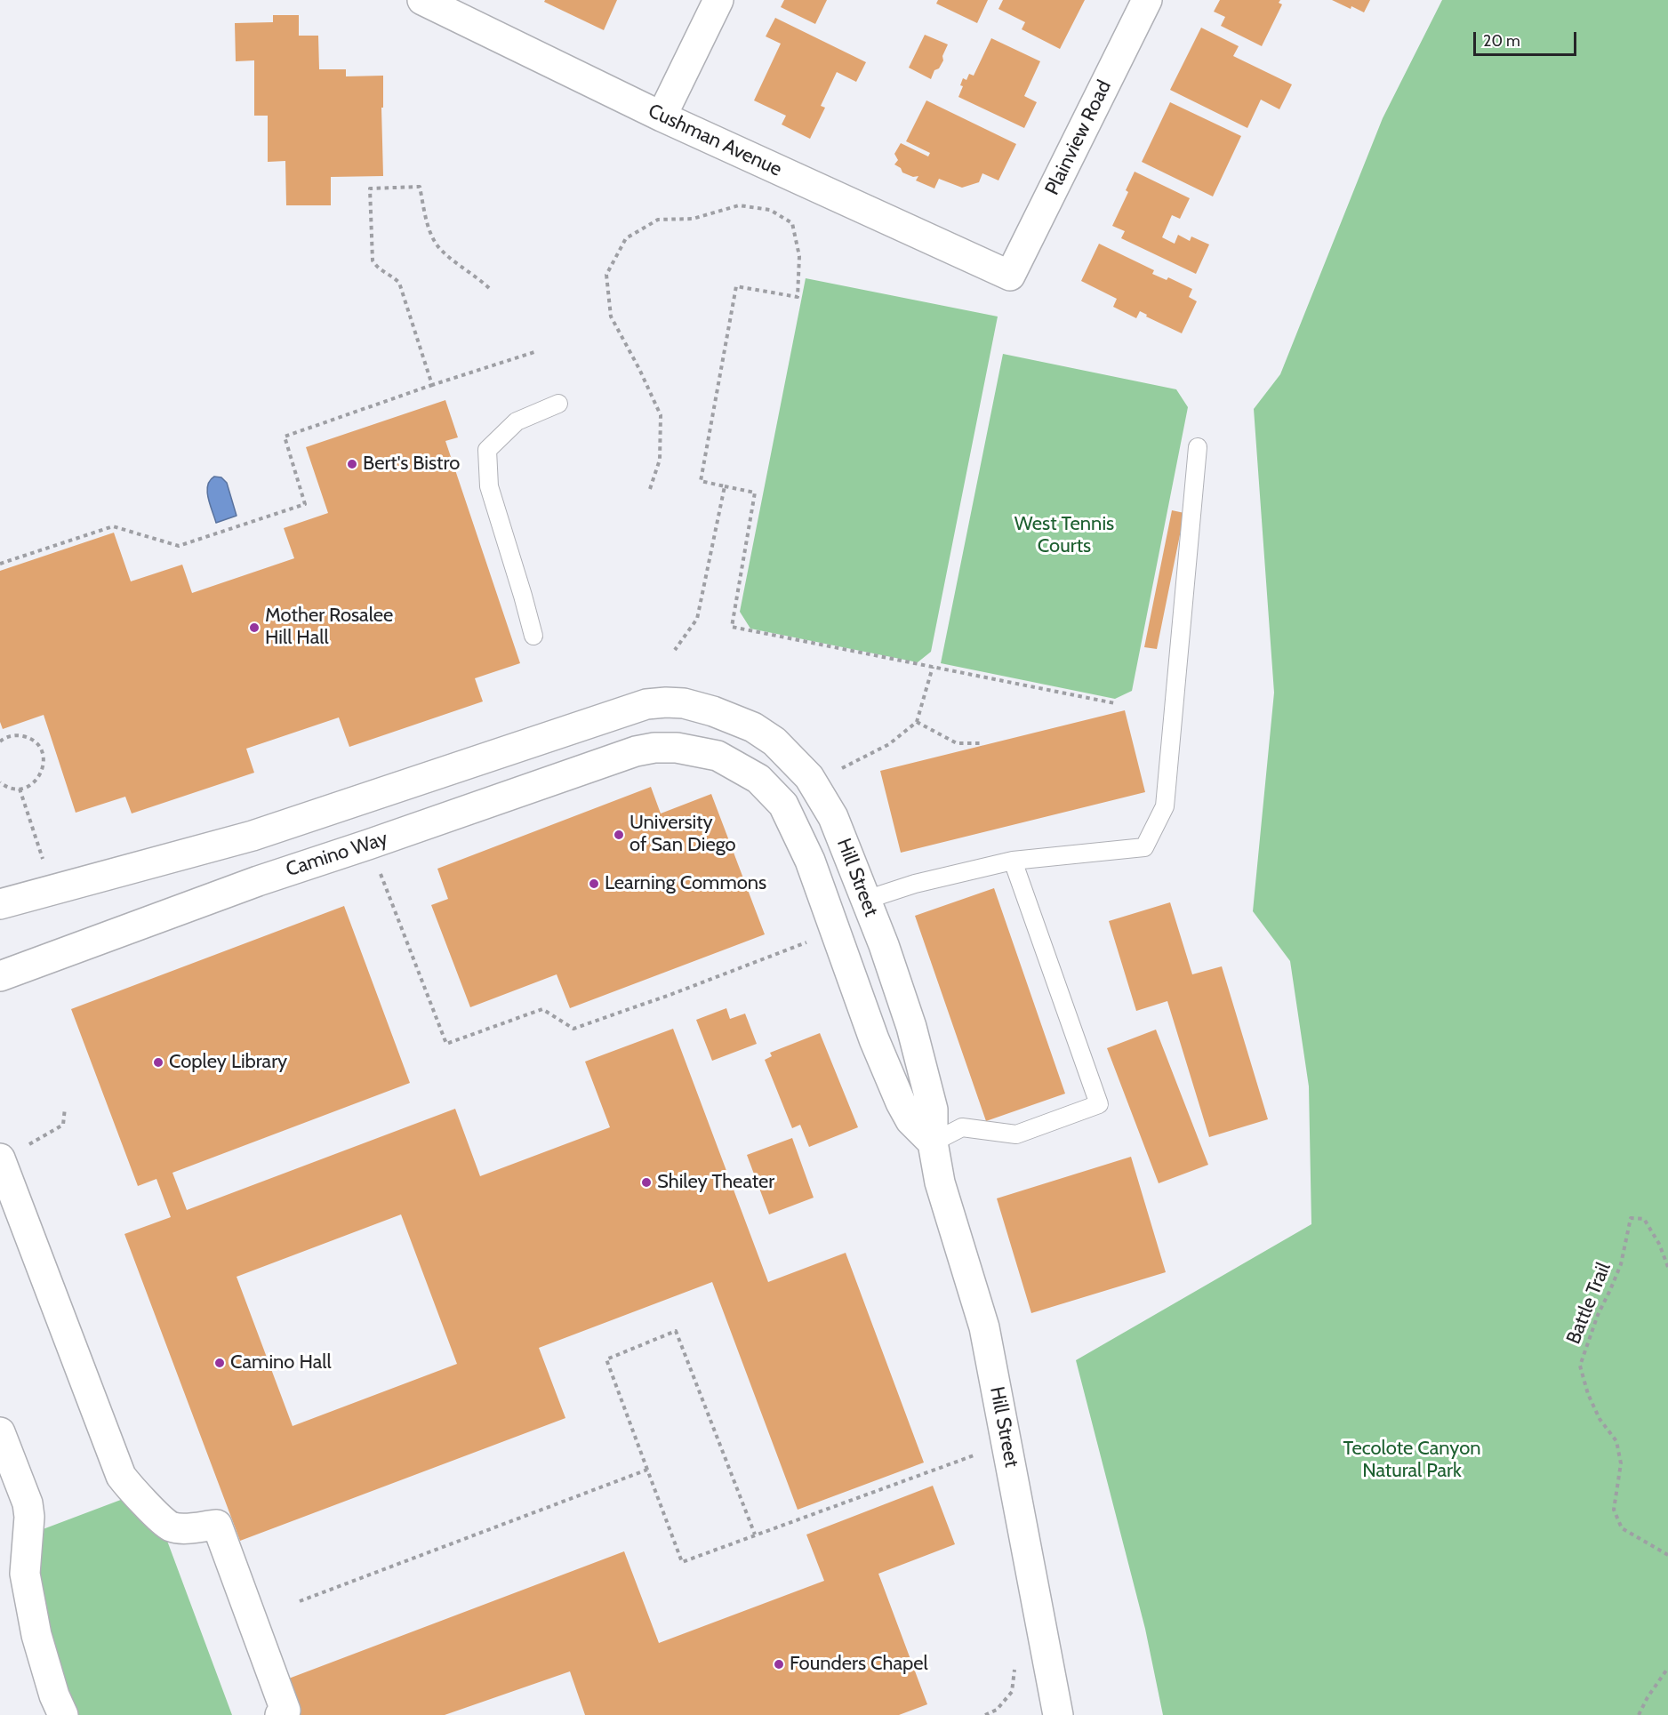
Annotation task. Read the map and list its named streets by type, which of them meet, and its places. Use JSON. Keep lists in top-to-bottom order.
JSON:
{
  "streets": {
    "street": [
      "Plainview Road",
      "Cushman Avenue",
      "Camino Way",
      "Hill Street"
    ],
    "path": ["Battle Trail"]
  },
  "crossings": [
    ["Plainview Road", "Cushman Avenue"],
    ["Camino Way", "Hill Street"]
  ],
  "parks": ["West Tennis Courts", "Tecolote Canyon Natural Park"],
  "places": [
    "Bert's Bistro",
    "Mother Rosalee Hill Hall",
    "University of San Diego",
    "Learning Commons",
    "Copley Library",
    "Shiley Theater",
    "Camino Hall",
    "Founders Chapel"
  ],
  "scale_bar": "20 m"
}
